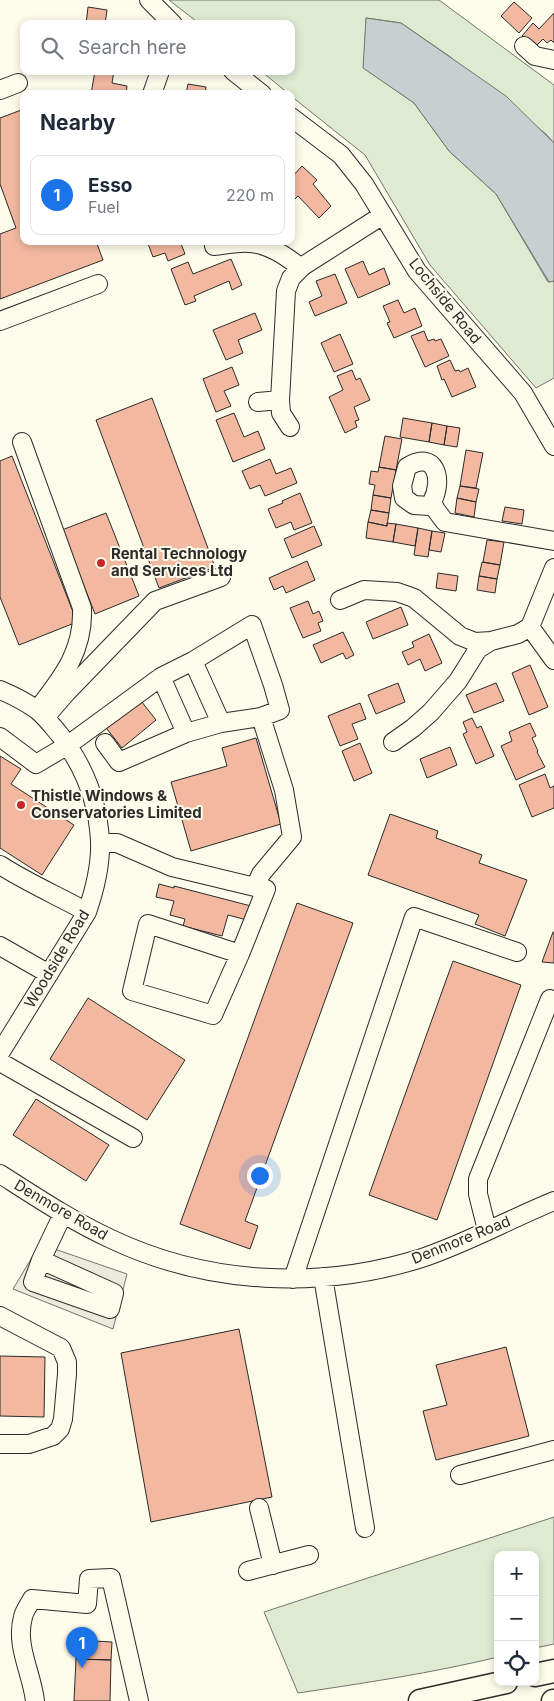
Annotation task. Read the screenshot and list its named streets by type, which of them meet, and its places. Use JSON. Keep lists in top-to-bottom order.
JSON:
{
  "streets": {
    "street": ["Lochside Road", "Woodside Road", "Denmore Road"]
  },
  "places": ["Rental Technology and Services Ltd", "Thistle Windows & Conservatories Limited"],
  "page": {
    "search": "Search here",
    "heading": "Nearby",
    "list": [
      {
        "mark": "1",
        "name": "Esso",
        "note": "Fuel",
        "value": "220 m"
      }
    ],
    "map_buttons": ["+", "−"],
    "pins": "1"
  }
}
